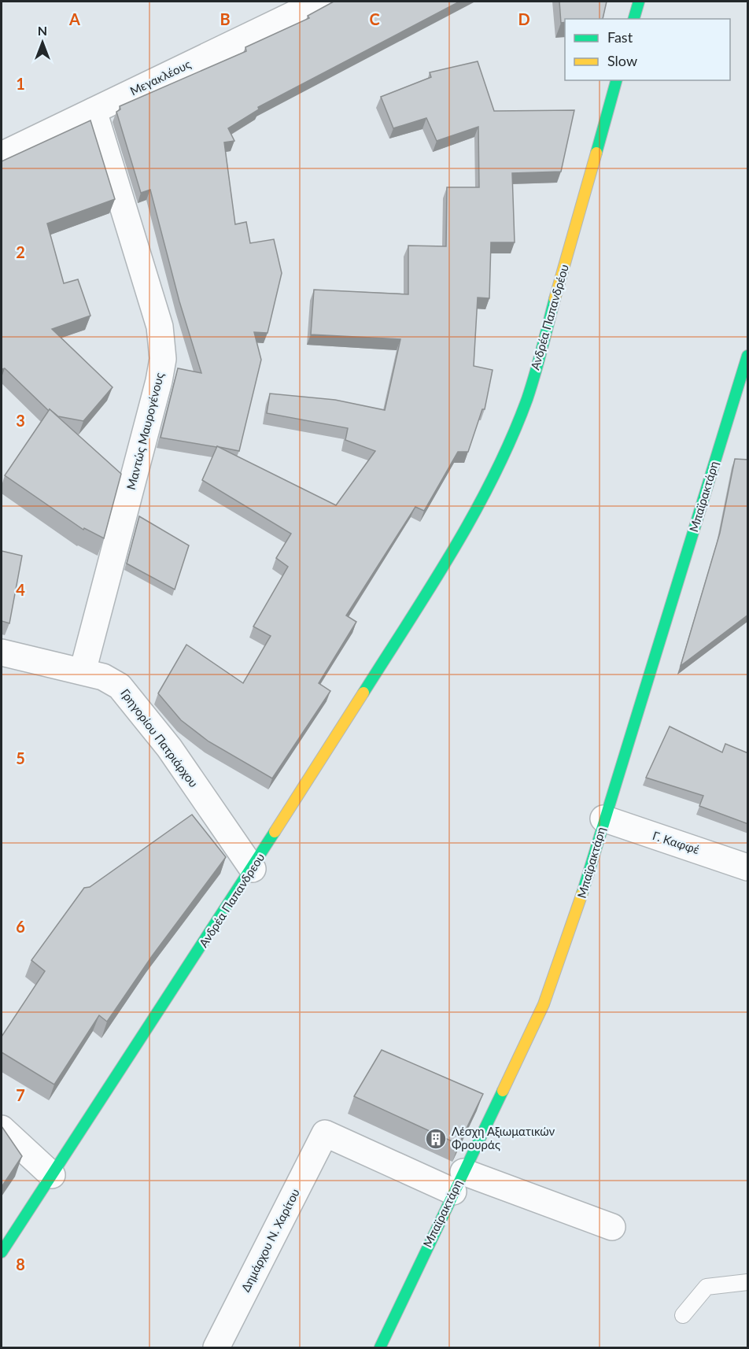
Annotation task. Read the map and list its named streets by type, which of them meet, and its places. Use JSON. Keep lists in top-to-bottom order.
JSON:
{
  "streets": {
    "main road": ["Ανδρέα Παπανδρέου", "Μπαϊρακτάρη", "Ανδρέα Παπανδρεου"],
    "street": [
      "Μεγακλέους",
      "Μαντώς Μαυρογένους",
      "Γρηγορίου Πατριάρχου",
      "Γ. Καφφέ",
      "Δημάρχου Ν. Χαρίτου"
    ]
  },
  "crossings": [
    ["Μεγακλέους", "Μαντώς Μαυρογένους"],
    ["Ανδρέα Παπανδρέου", "Ανδρέα Παπανδρεου"],
    ["Μαντώς Μαυρογένους", "Γρηγορίου Πατριάρχου"],
    ["Μπαϊρακτάρη", "Γ. Καφφέ"],
    ["Μπαϊρακτάρη", "Δημάρχου Ν. Χαρίτου"],
    ["Γρηγορίου Πατριάρχου", "Ανδρέα Παπανδρεου"]
  ],
  "places": {
    "building": ["Λέσχη Αξιωματικών Φρουράς"]
  },
  "legend": ["Fast", "Slow"],
  "north": "top",
  "grid": {
    "columns": [
      "A",
      "B",
      "C",
      "D"
    ],
    "rows": [
      "1",
      "2",
      "3",
      "4",
      "5",
      "6",
      "7",
      "8"
    ]
  }
}
